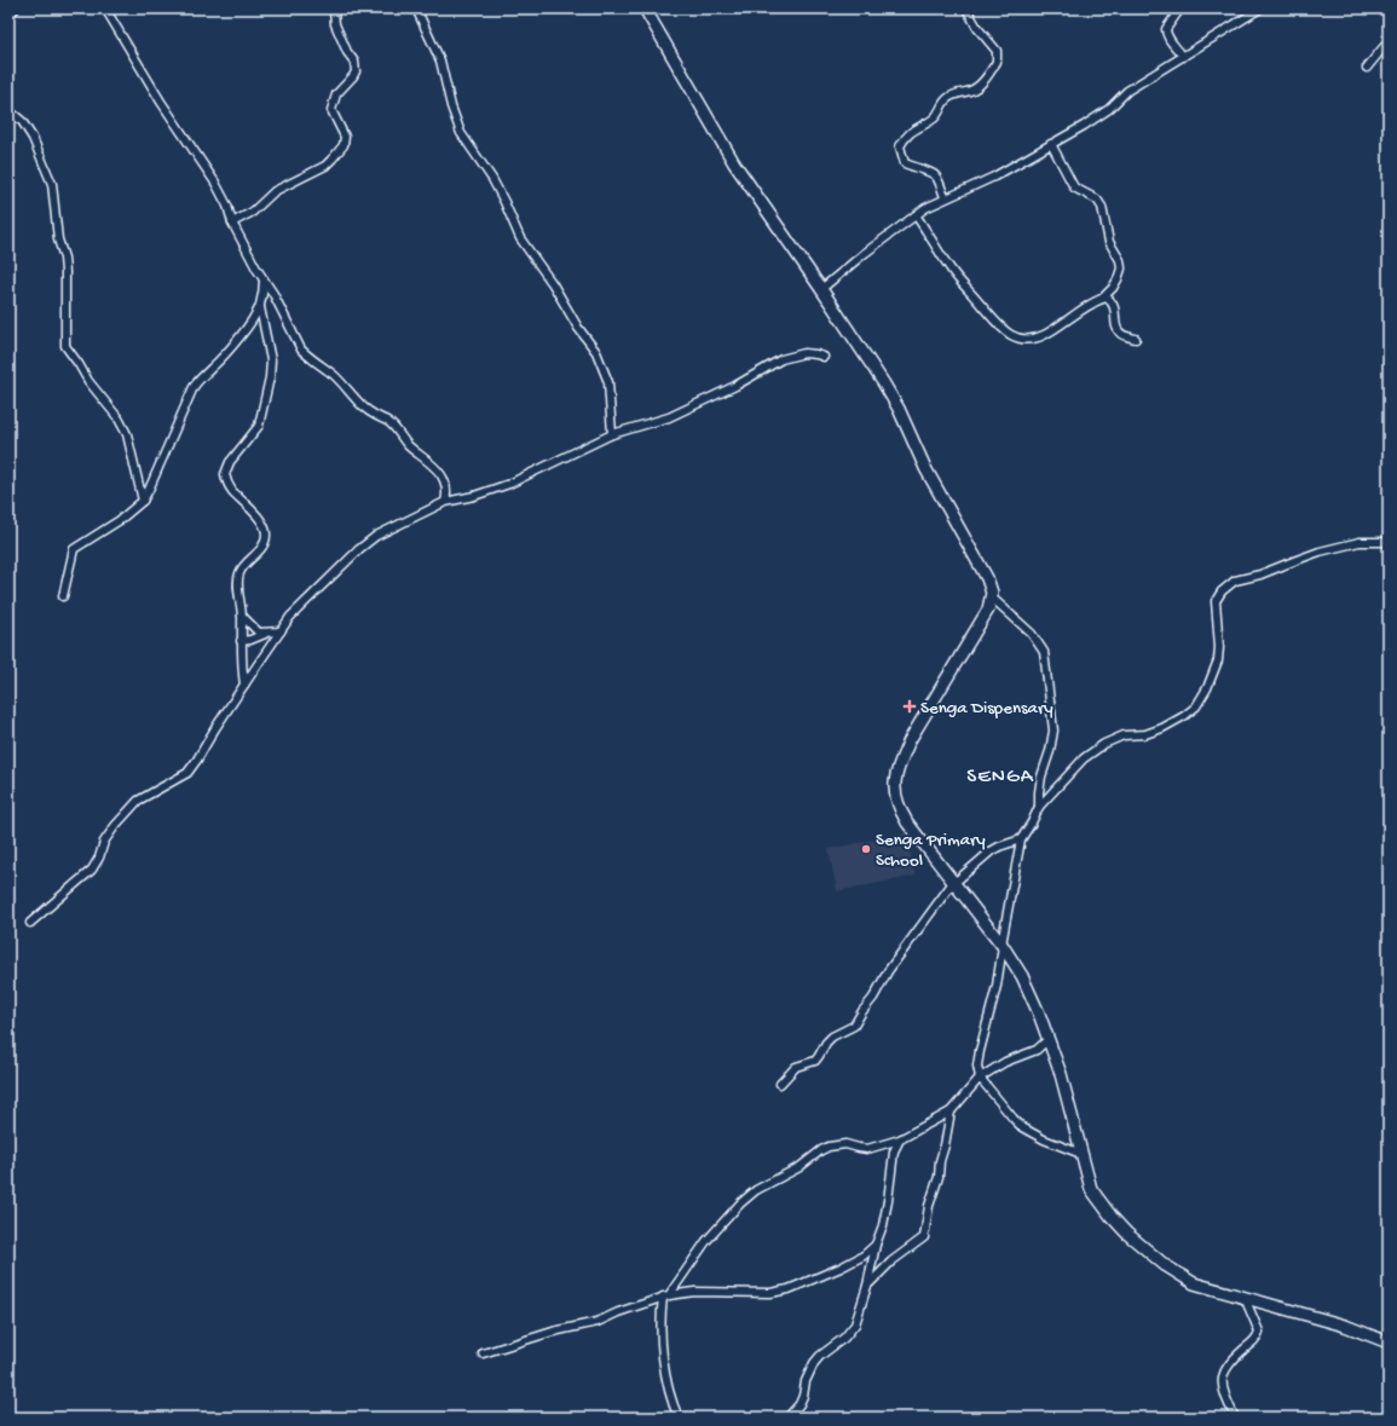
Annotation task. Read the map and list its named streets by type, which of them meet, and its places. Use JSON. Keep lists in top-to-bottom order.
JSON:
{
  "districts": ["SENGA"],
  "places": {
    "health": ["Senga Dispensary"],
    "other": ["Senga Primary School"]
  }
}
